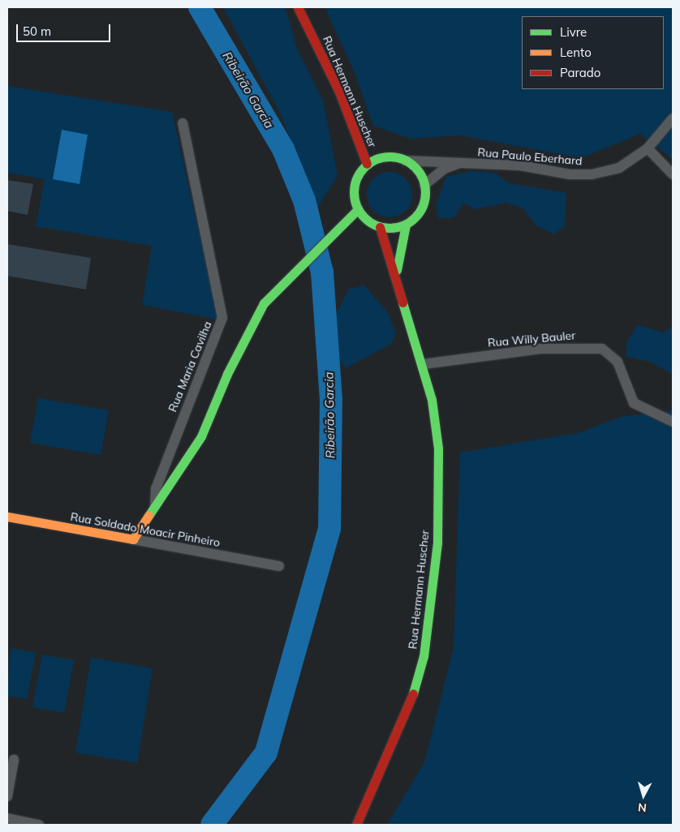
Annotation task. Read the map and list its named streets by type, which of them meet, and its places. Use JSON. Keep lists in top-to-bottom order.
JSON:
{
  "streets": {
    "main road": ["Rua Hermann Huscher", "Rua Maria Cavilha", "Rua Soldado Moacir Pinheiro"],
    "street": ["Rua Paulo Eberhard", "Rua Willy Bauler"]
  },
  "crossings": [
    ["Rua Hermann Huscher", "Rua Paulo Eberhard"],
    ["Rua Hermann Huscher", "Rua Willy Bauler"],
    ["Rua Maria Cavilha", "Rua Soldado Moacir Pinheiro"]
  ],
  "water": ["Ribeirão Garcia"],
  "legend": ["Livre", "Lento", "Parado"],
  "scale_bar": "50 m",
  "north": "bottom"
}
